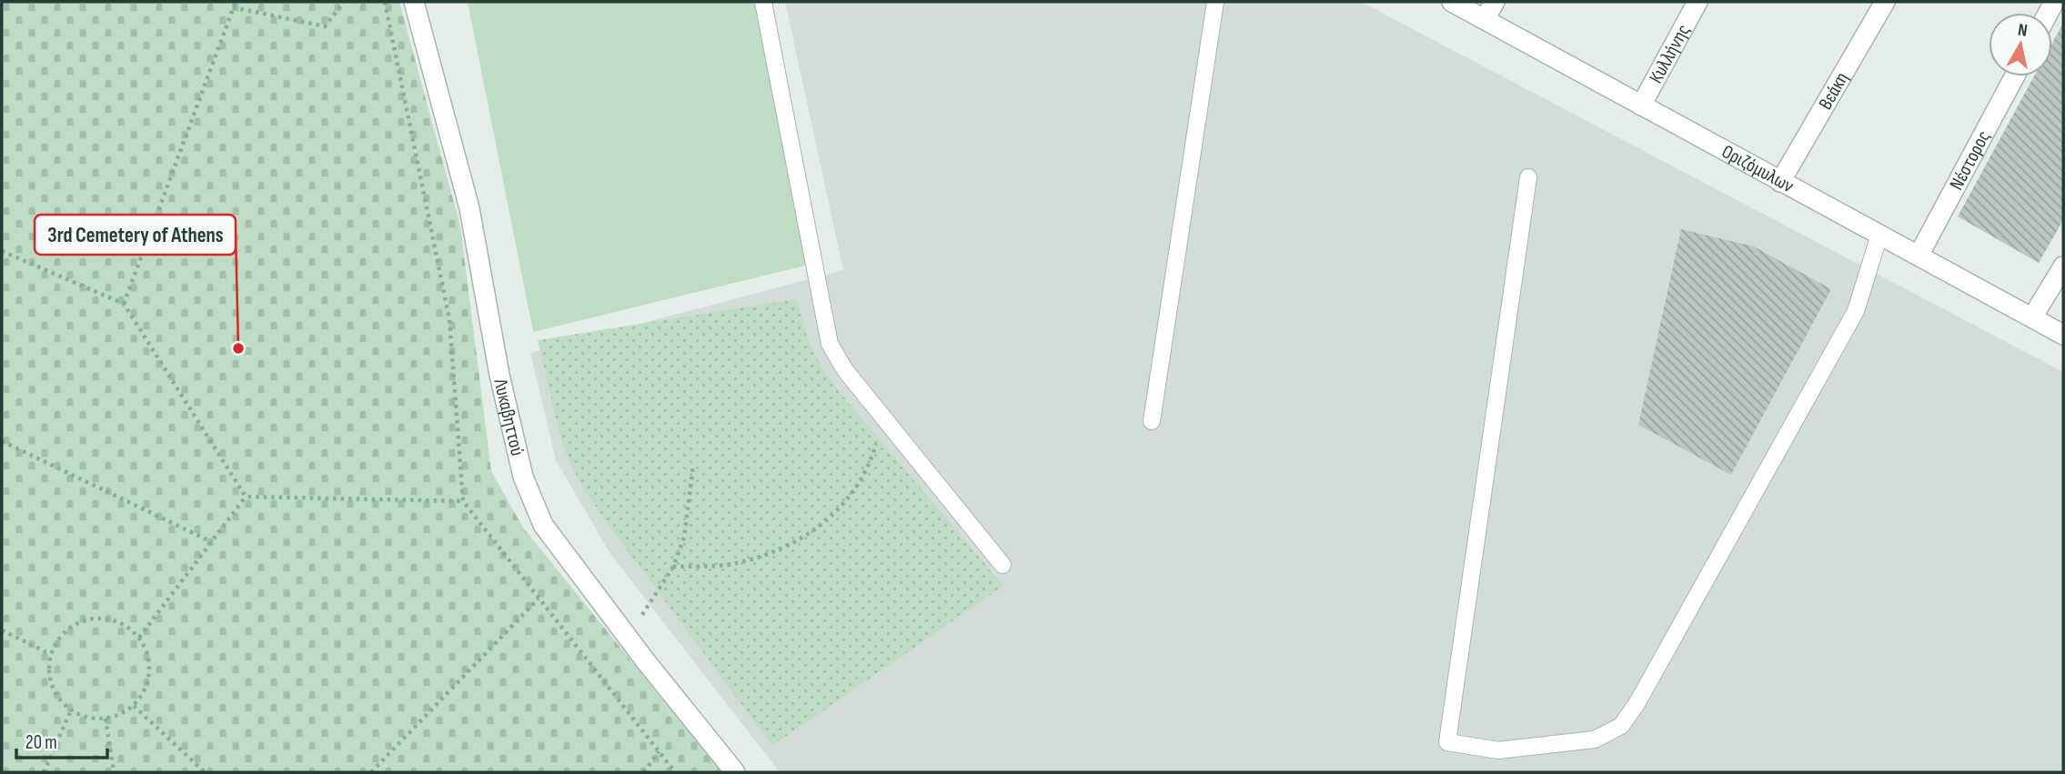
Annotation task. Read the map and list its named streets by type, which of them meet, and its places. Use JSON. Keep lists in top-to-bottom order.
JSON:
{
  "streets": {
    "street": [
      "Κυλλήνης",
      "Βεάκη",
      "Νέστορος",
      "Οριζόμυλων",
      "Λυκαβηττού"
    ]
  },
  "crossings": [
    ["Κυλλήνης", "Οριζόμυλων"],
    ["Βεάκη", "Οριζόμυλων"],
    ["Νέστορος", "Οριζόμυλων"]
  ],
  "places": ["3rd Cemetery of Athens"],
  "scale_bar": "20 m",
  "north": "top"
}
